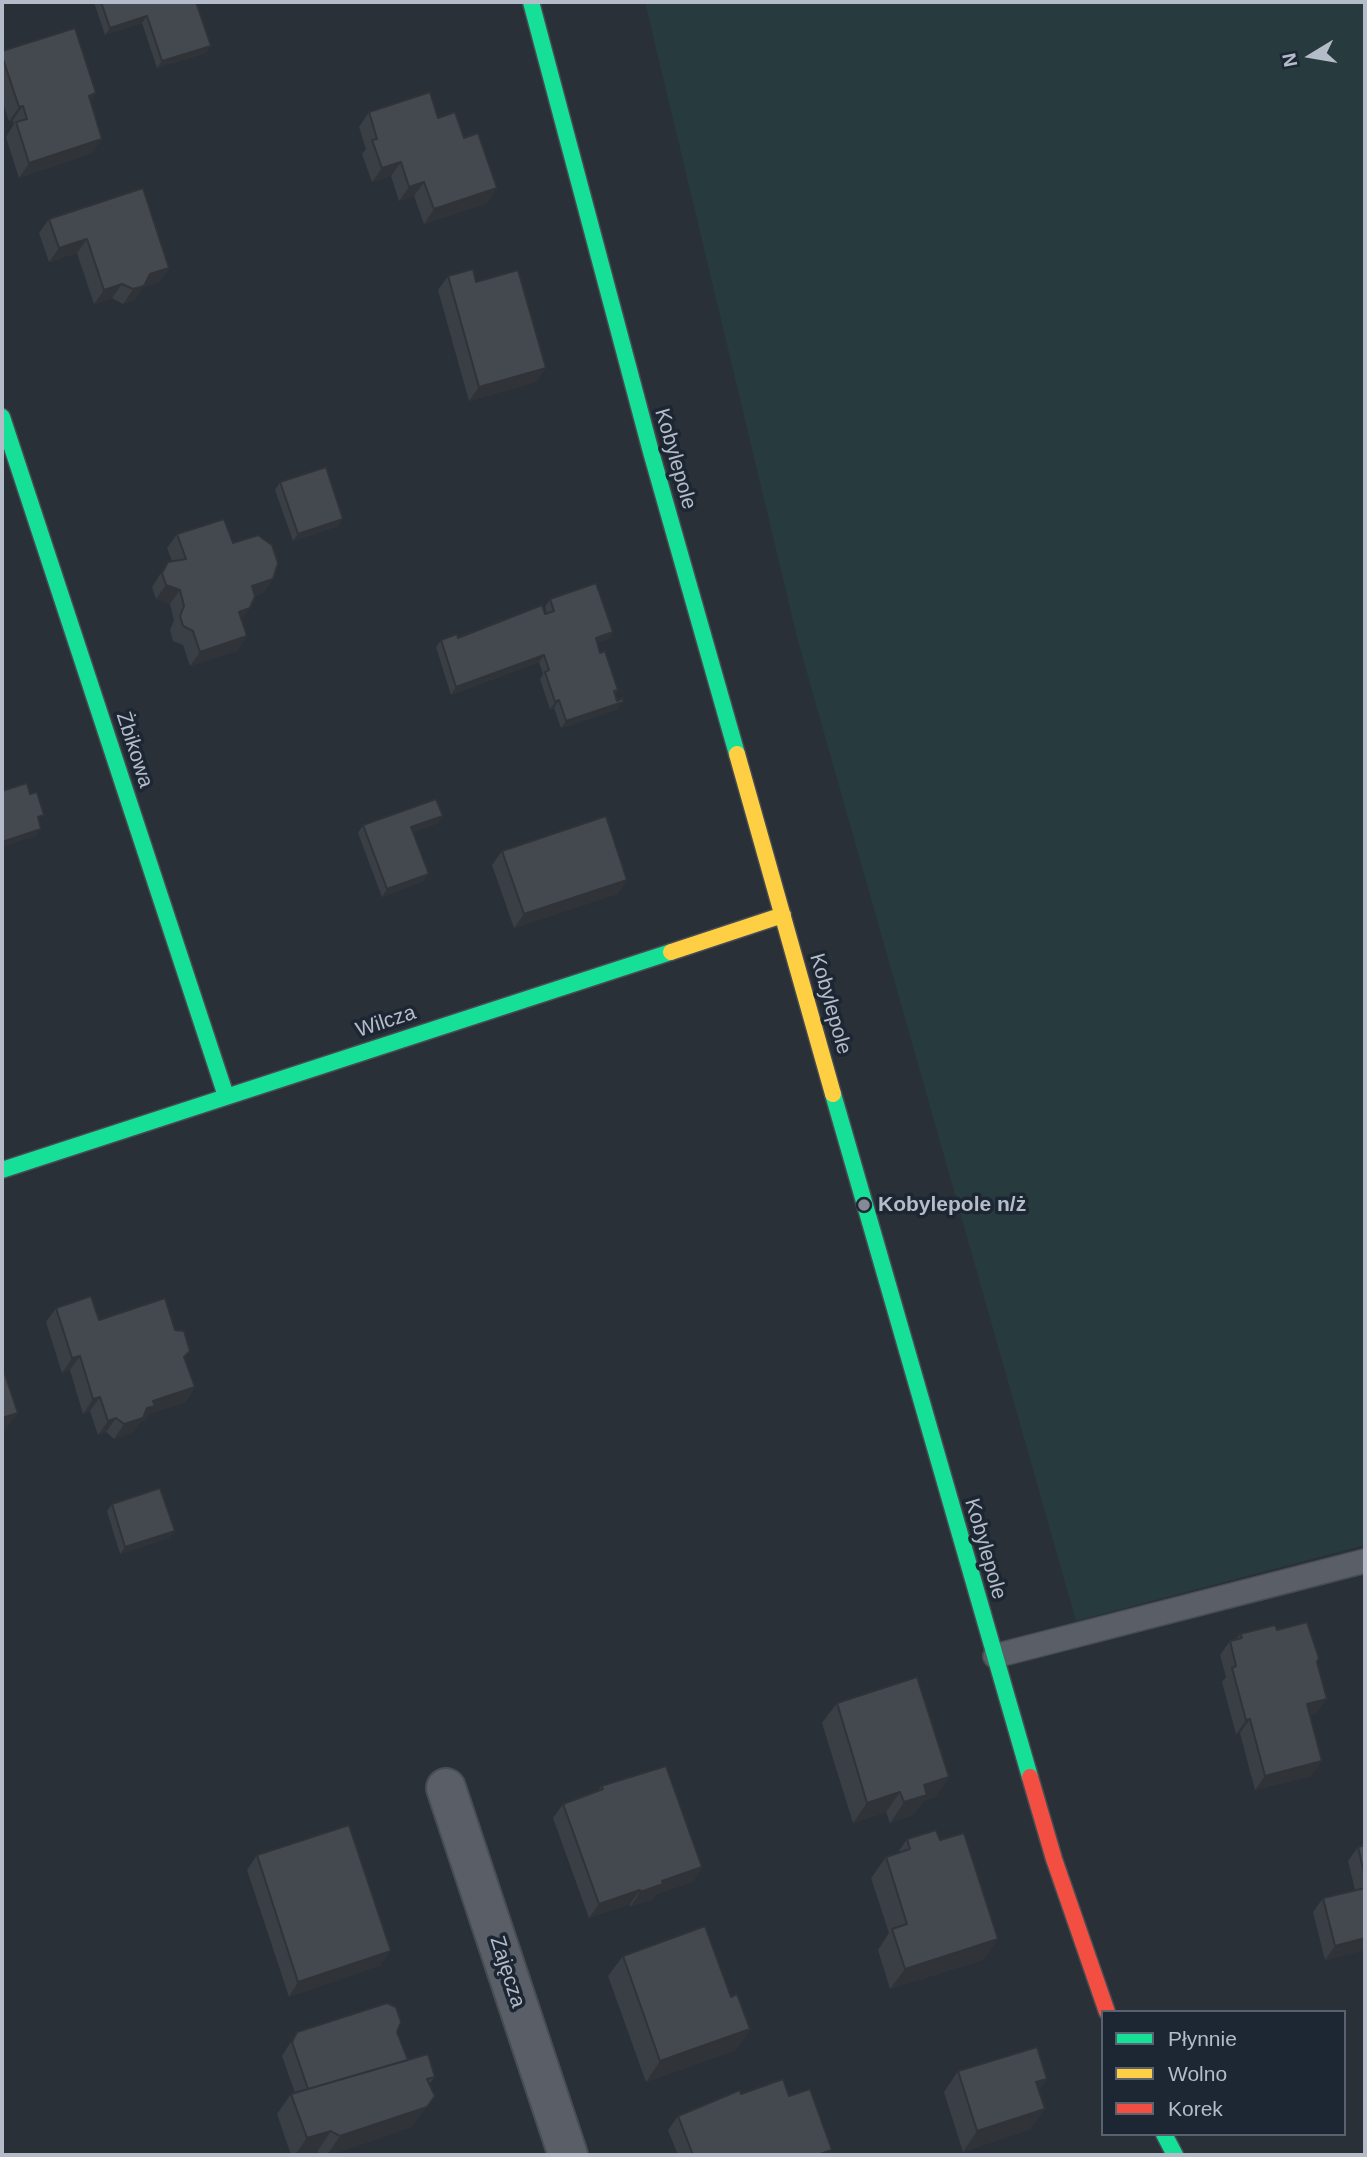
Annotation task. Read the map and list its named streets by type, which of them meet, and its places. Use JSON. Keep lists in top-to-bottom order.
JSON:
{
  "streets": {
    "street": [
      "Kobylepole",
      "Żbikowa",
      "Wilcza",
      "Zajęcza"
    ]
  },
  "crossings": [
    ["Kobylepole", "Wilcza"],
    ["Żbikowa", "Wilcza"]
  ],
  "places": ["Kobylepole n/ż"],
  "legend": ["Płynnie", "Wolno", "Korek"],
  "north": "left"
}
